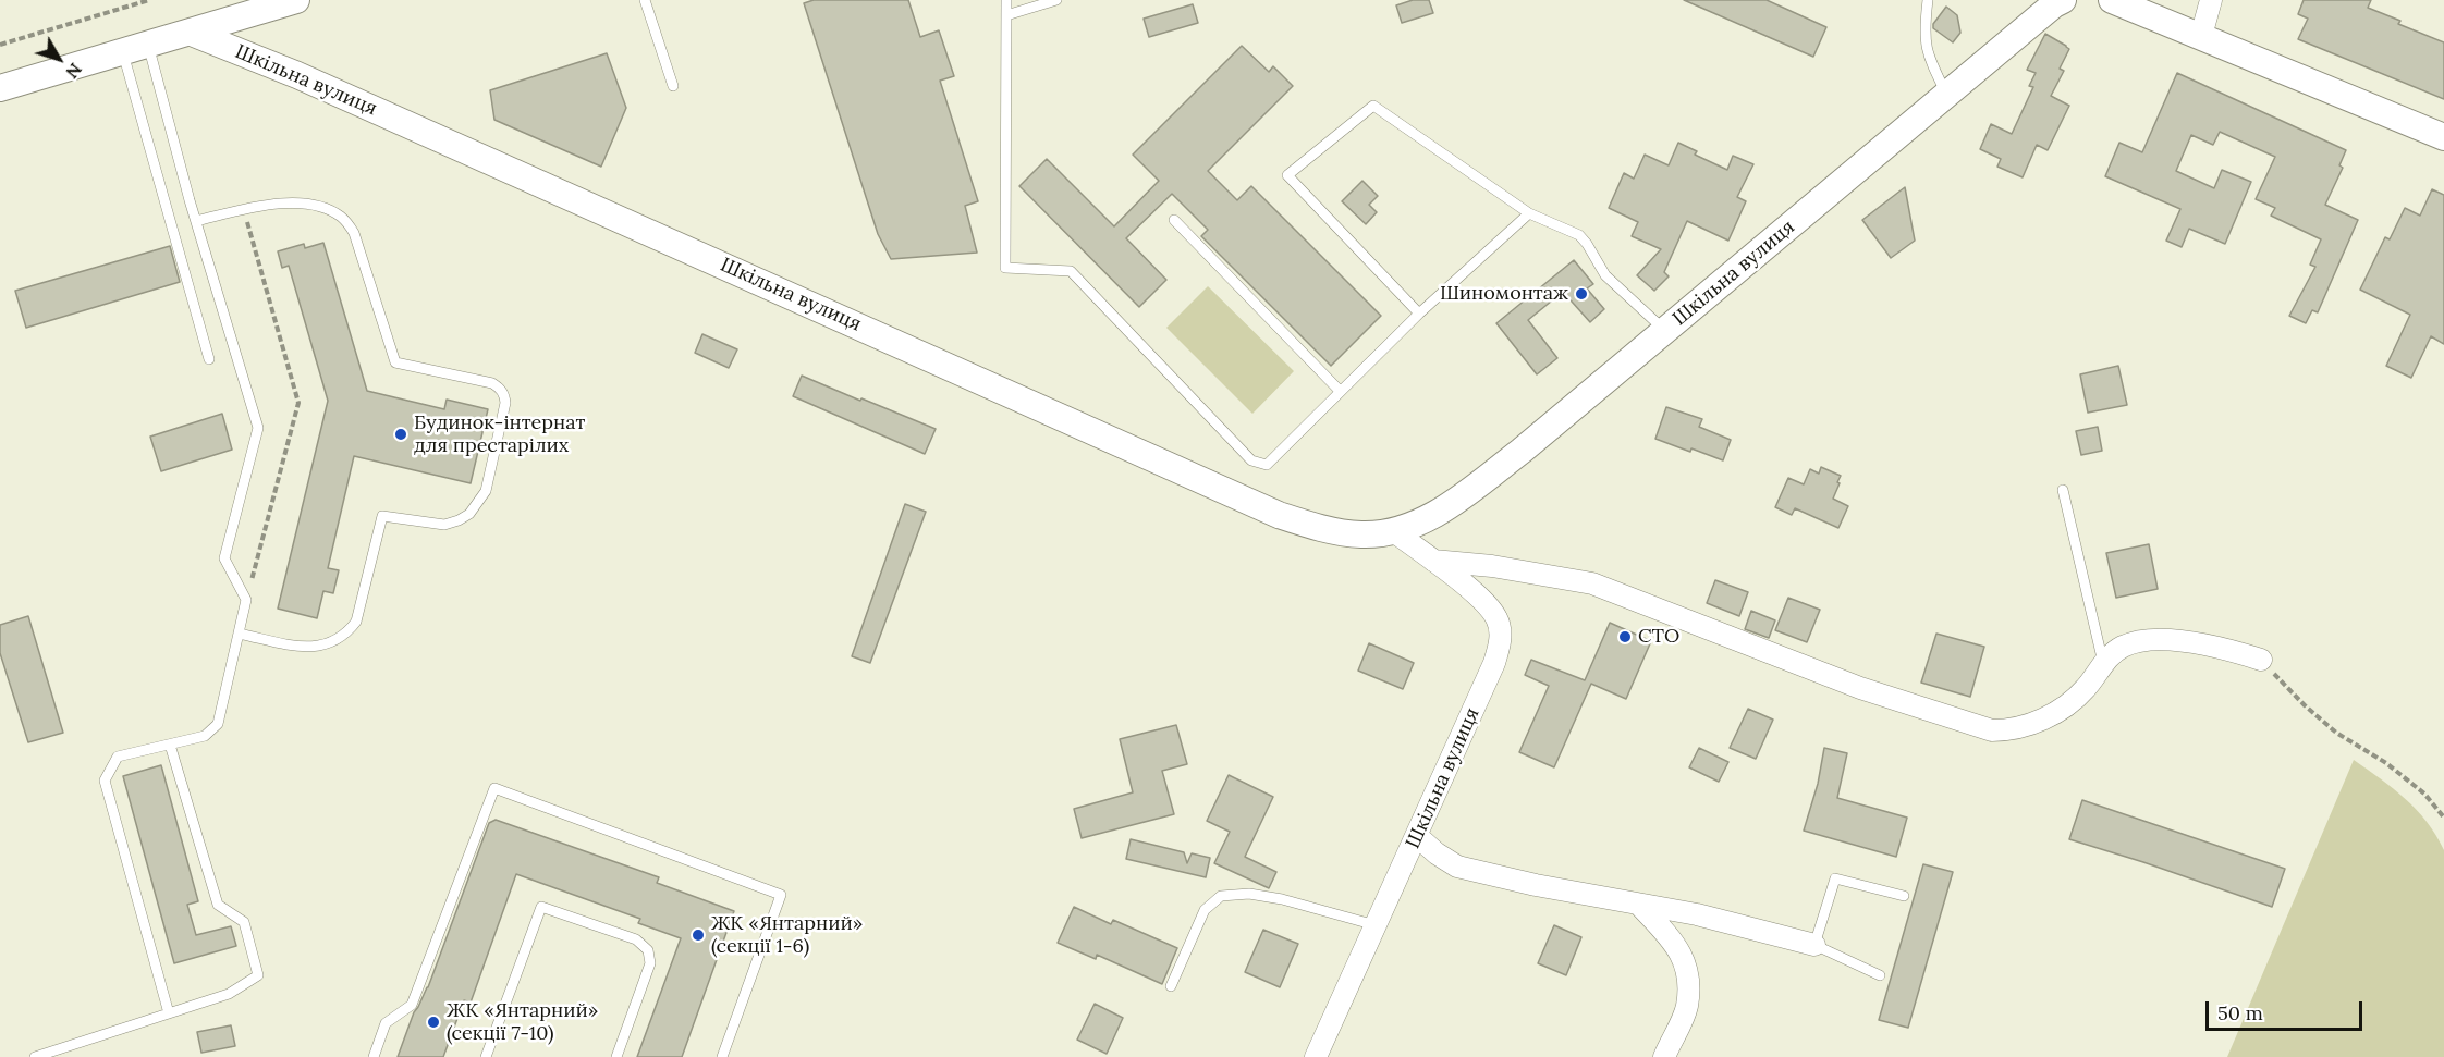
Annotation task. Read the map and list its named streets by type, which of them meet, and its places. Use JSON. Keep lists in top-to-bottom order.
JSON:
{
  "streets": {
    "street": ["Шкільна вулиця"]
  },
  "places": [
    "Шиномонтаж",
    "Будинок-інтернат для престарілих",
    "СТО",
    "ЖК «Янтарний» (секції 1-6)",
    "ЖК «Янтарний» (секції 7-10)"
  ],
  "scale_bar": "50 m",
  "north": "bottom right"
}
